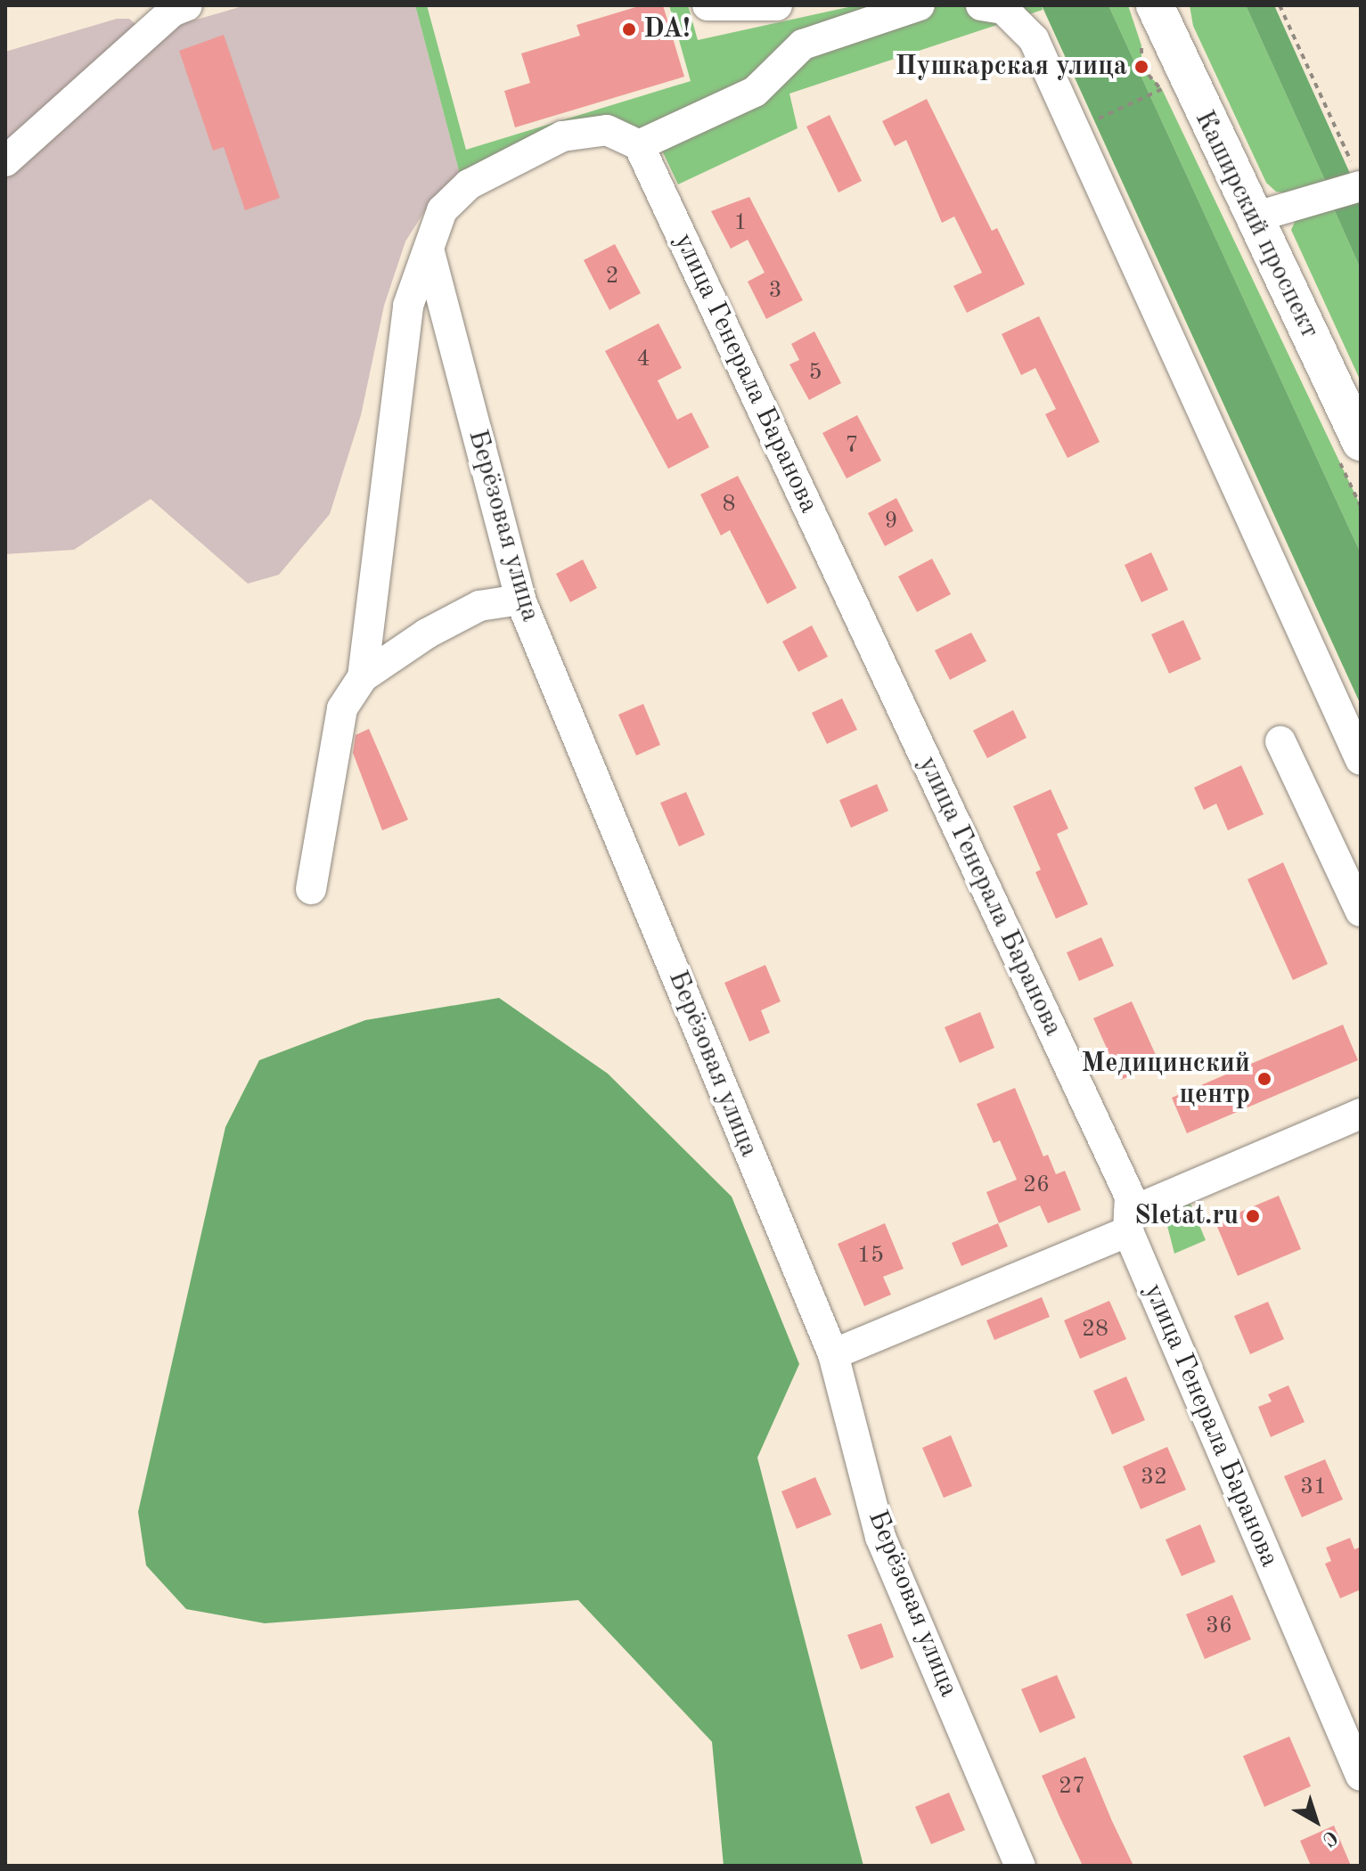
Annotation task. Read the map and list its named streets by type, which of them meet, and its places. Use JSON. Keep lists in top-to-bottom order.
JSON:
{
  "streets": {
    "main road": ["Каширский проспект"],
    "street": ["улица Генерала Баранова", "Берёзовая улица"]
  },
  "places": [
    "DA!",
    "Пушкарская улица",
    "Медицинский центр",
    "Sletat.ru"
  ],
  "house_numbers": [
    "1",
    "2",
    "3",
    "4",
    "5",
    "7",
    "8",
    "9",
    "26",
    "15",
    "28",
    "32",
    "31",
    "36",
    "27"
  ],
  "north": "bottom right"
}
